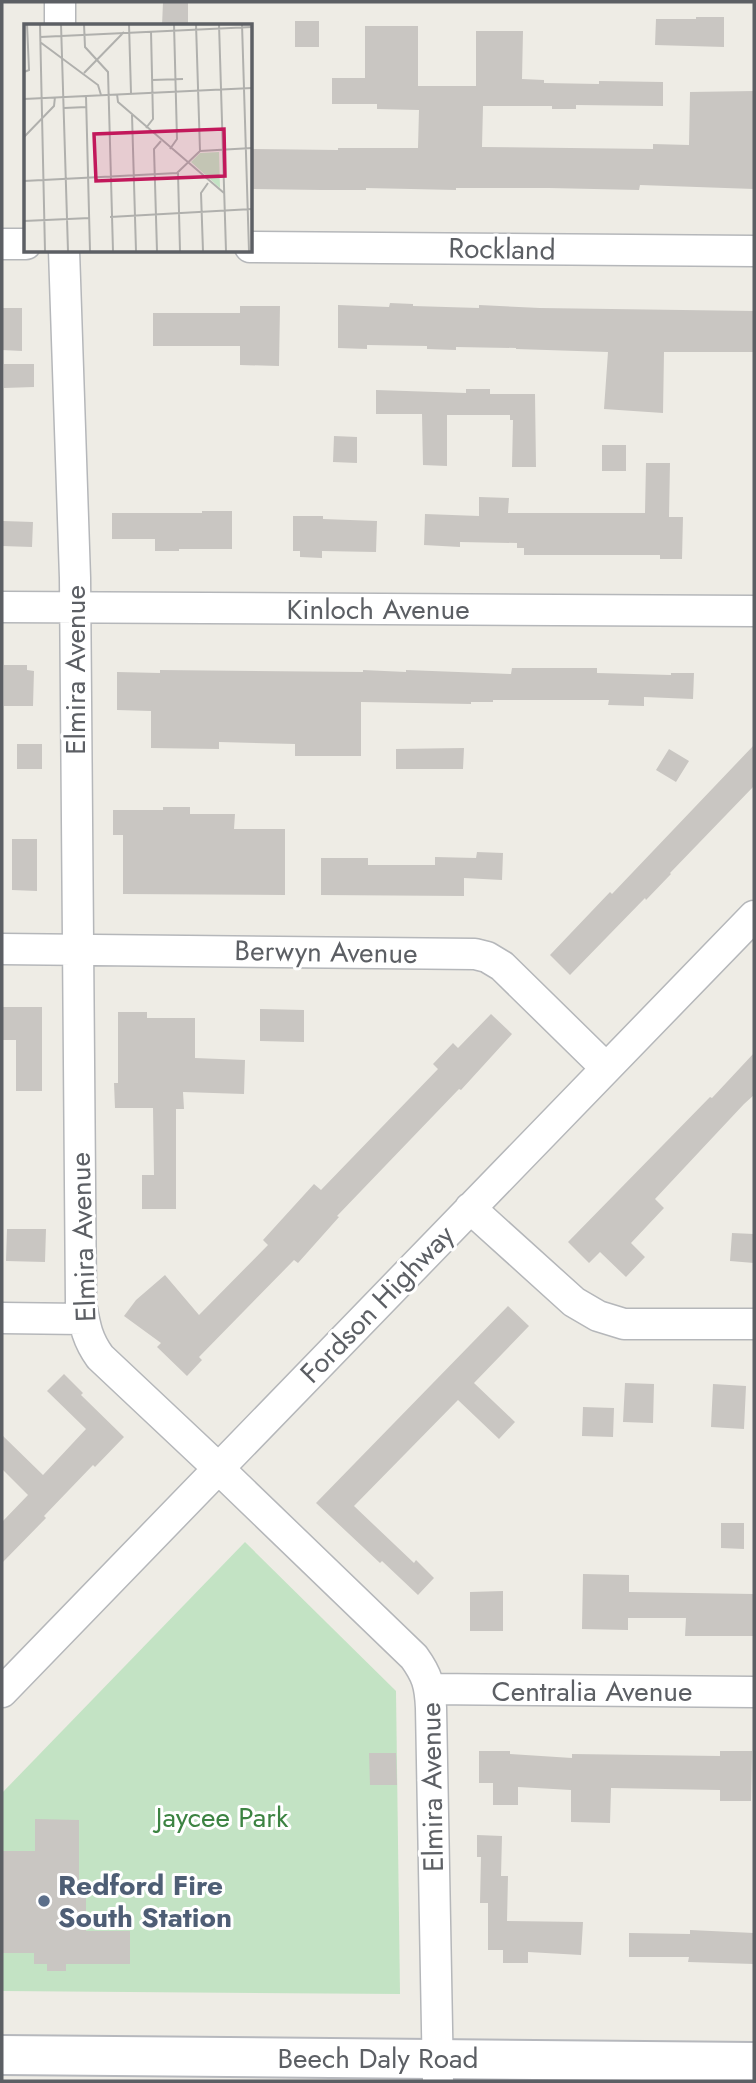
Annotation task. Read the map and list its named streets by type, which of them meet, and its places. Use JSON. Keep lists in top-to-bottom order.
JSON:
{
  "streets": {
    "main road": ["Beech Daly Road"],
    "street": [
      "Rockland",
      "Kinloch Avenue",
      "Elmira Avenue",
      "Berwyn Avenue",
      "Fordson Highway",
      "Centralia Avenue"
    ]
  },
  "crossings": [
    ["Kinloch Avenue", "Elmira Avenue"],
    ["Elmira Avenue", "Berwyn Avenue"],
    ["Elmira Avenue", "Fordson Highway"],
    ["Elmira Avenue", "Centralia Avenue"],
    ["Elmira Avenue", "Beech Daly Road"],
    ["Berwyn Avenue", "Fordson Highway"]
  ],
  "parks": ["Jaycee Park"],
  "places": ["Redford Fire South Station"]
}
